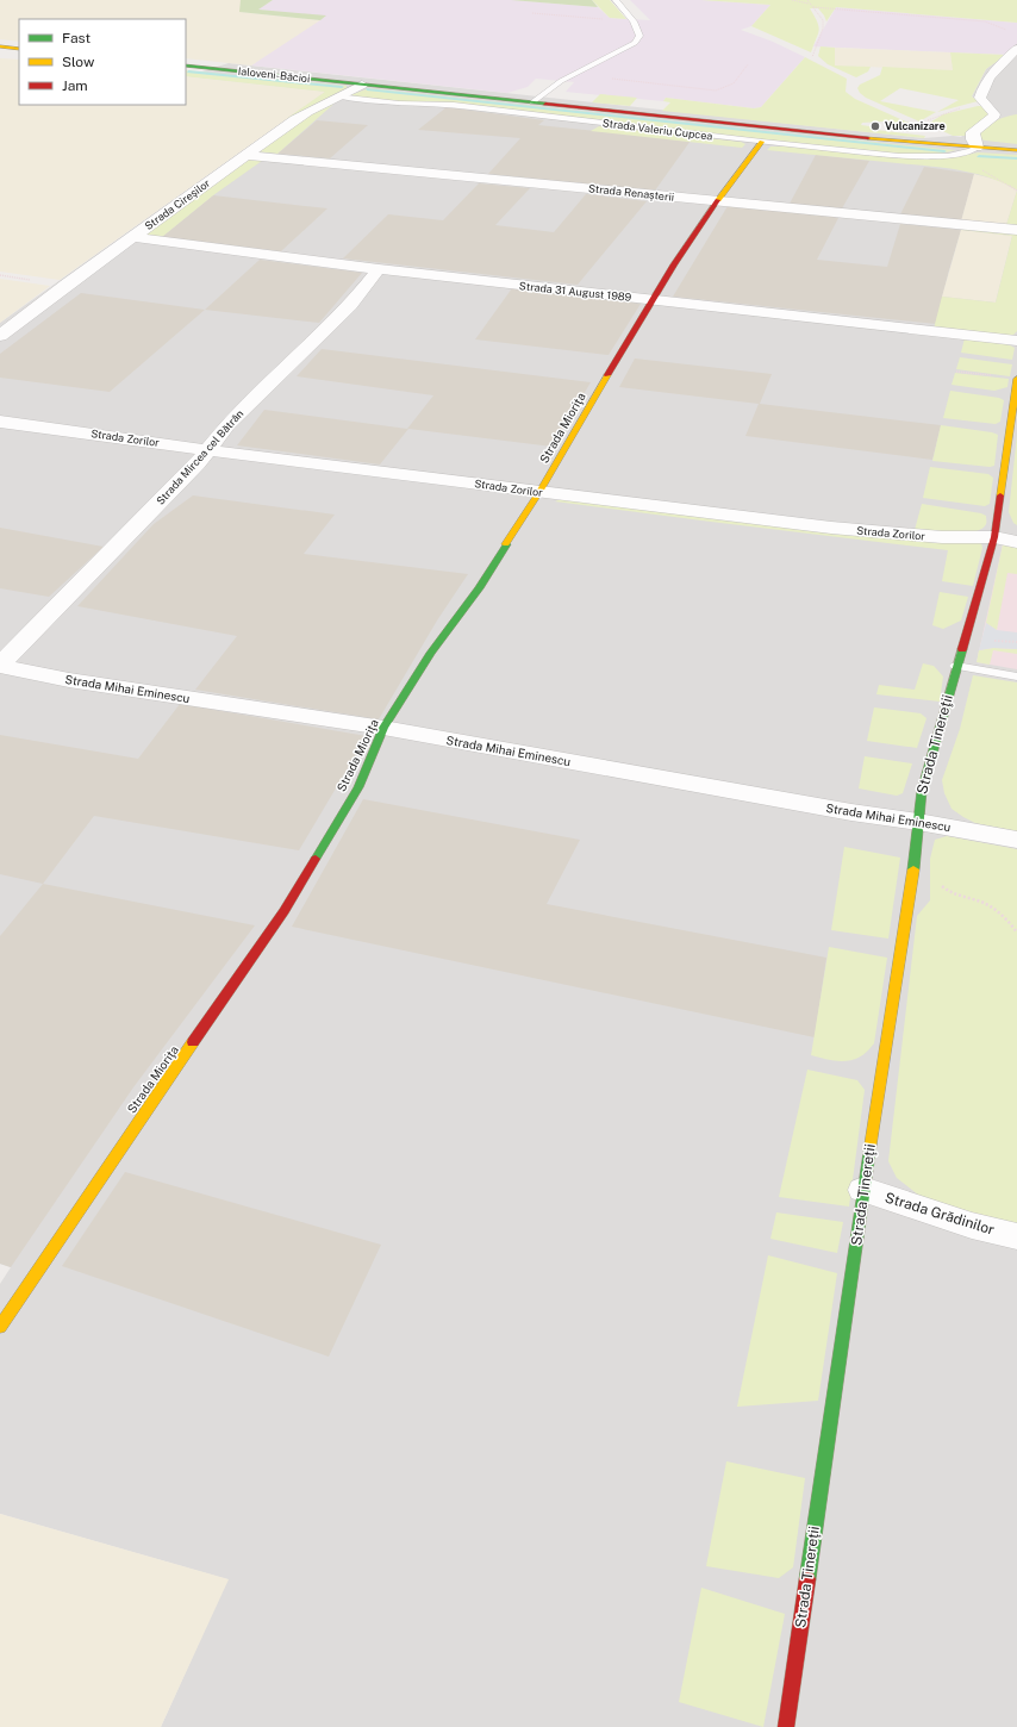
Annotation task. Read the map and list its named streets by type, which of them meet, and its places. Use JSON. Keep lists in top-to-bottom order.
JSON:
{
  "streets": {
    "street": [
      "Ialoveni-Băcioi",
      "Strada Valeriu Cupcea",
      "Strada Renaşterii",
      "Strada Cireşilor",
      "Strada 31 August 1989",
      "Strada Mioriţa",
      "Strada Zorilor",
      "Strada Mircea cel Bătrân",
      "Strada Mihai Eminescu",
      "Strada Tinereţii",
      "Strada Grădinilor"
    ]
  },
  "crossings": [
    ["Ialoveni-Băcioi", "Strada Valeriu Cupcea"],
    ["Ialoveni-Băcioi", "Strada Cireşilor"],
    ["Strada Valeriu Cupcea", "Strada Cireşilor"],
    ["Strada Valeriu Cupcea", "Strada Mioriţa"],
    ["Strada Renaşterii", "Strada Cireşilor"],
    ["Strada Renaşterii", "Strada Mioriţa"],
    ["Strada Cireşilor", "Strada 31 August 1989"],
    ["Strada 31 August 1989", "Strada Mioriţa"],
    ["Strada 31 August 1989", "Strada Mircea cel Bătrân"],
    ["Strada Mioriţa", "Strada Zorilor"],
    ["Strada Mioriţa", "Strada Mihai Eminescu"],
    ["Strada Zorilor", "Strada Mircea cel Bătrân"],
    ["Strada Zorilor", "Strada Tinereţii"],
    ["Strada Mircea cel Bătrân", "Strada Mihai Eminescu"],
    ["Strada Mihai Eminescu", "Strada Tinereţii"],
    ["Strada Tinereţii", "Strada Grădinilor"]
  ],
  "places": ["Vulcanizare"],
  "legend": ["Fast", "Slow", "Jam"]
}
